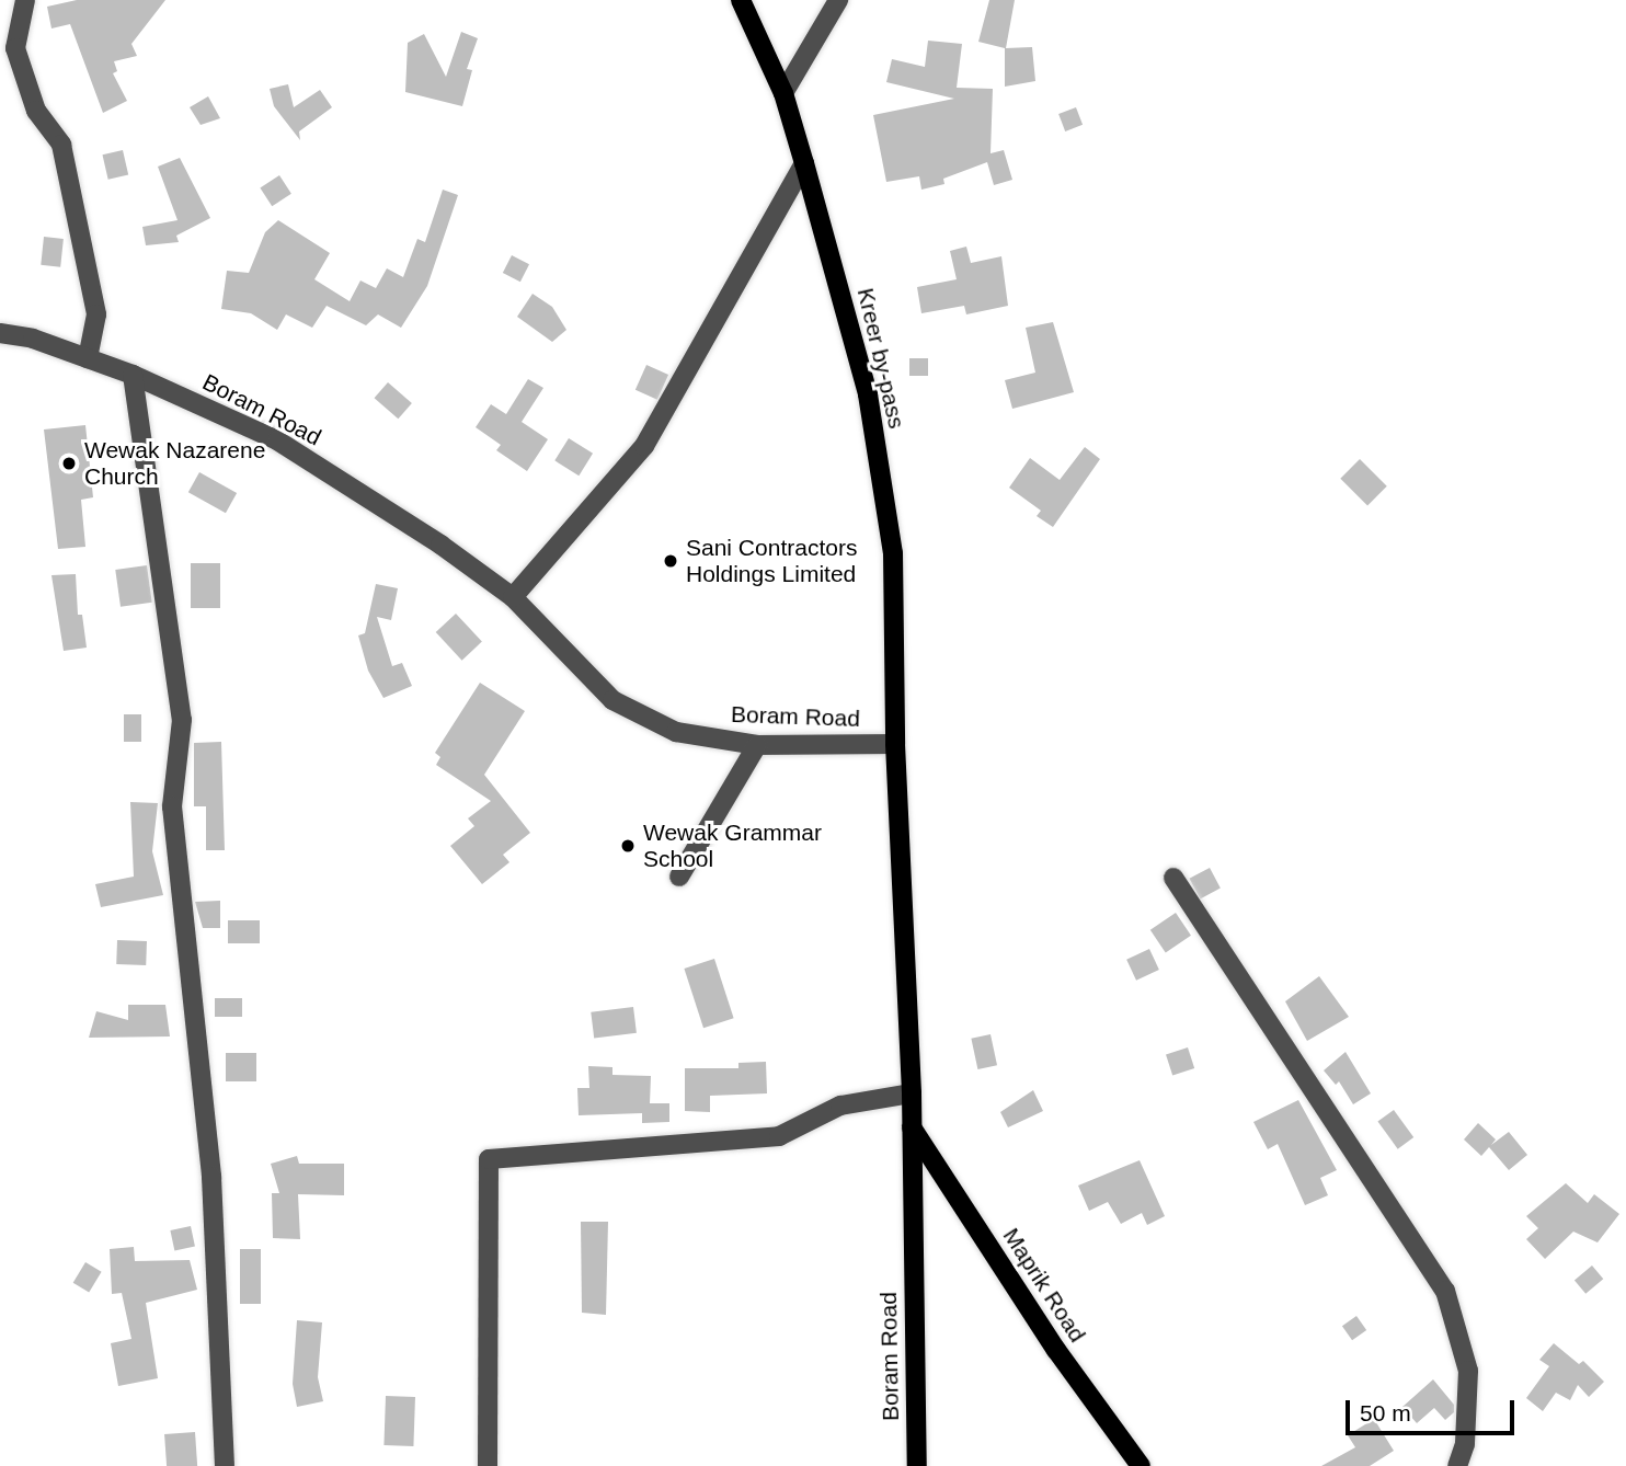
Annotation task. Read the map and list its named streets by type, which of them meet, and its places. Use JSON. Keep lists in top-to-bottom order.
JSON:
{
  "streets": {
    "main road": ["Kreer by-pass", "Boram Road", "Maprik Road"]
  },
  "crossings": [
    ["Kreer by-pass", "Boram Road"],
    ["Boram Road", "Maprik Road"]
  ],
  "places": ["Wewak Nazarene Church", "Sani Contractors Holdings Limited", "Wewak Grammar School"],
  "scale_bar": "50 m"
}
